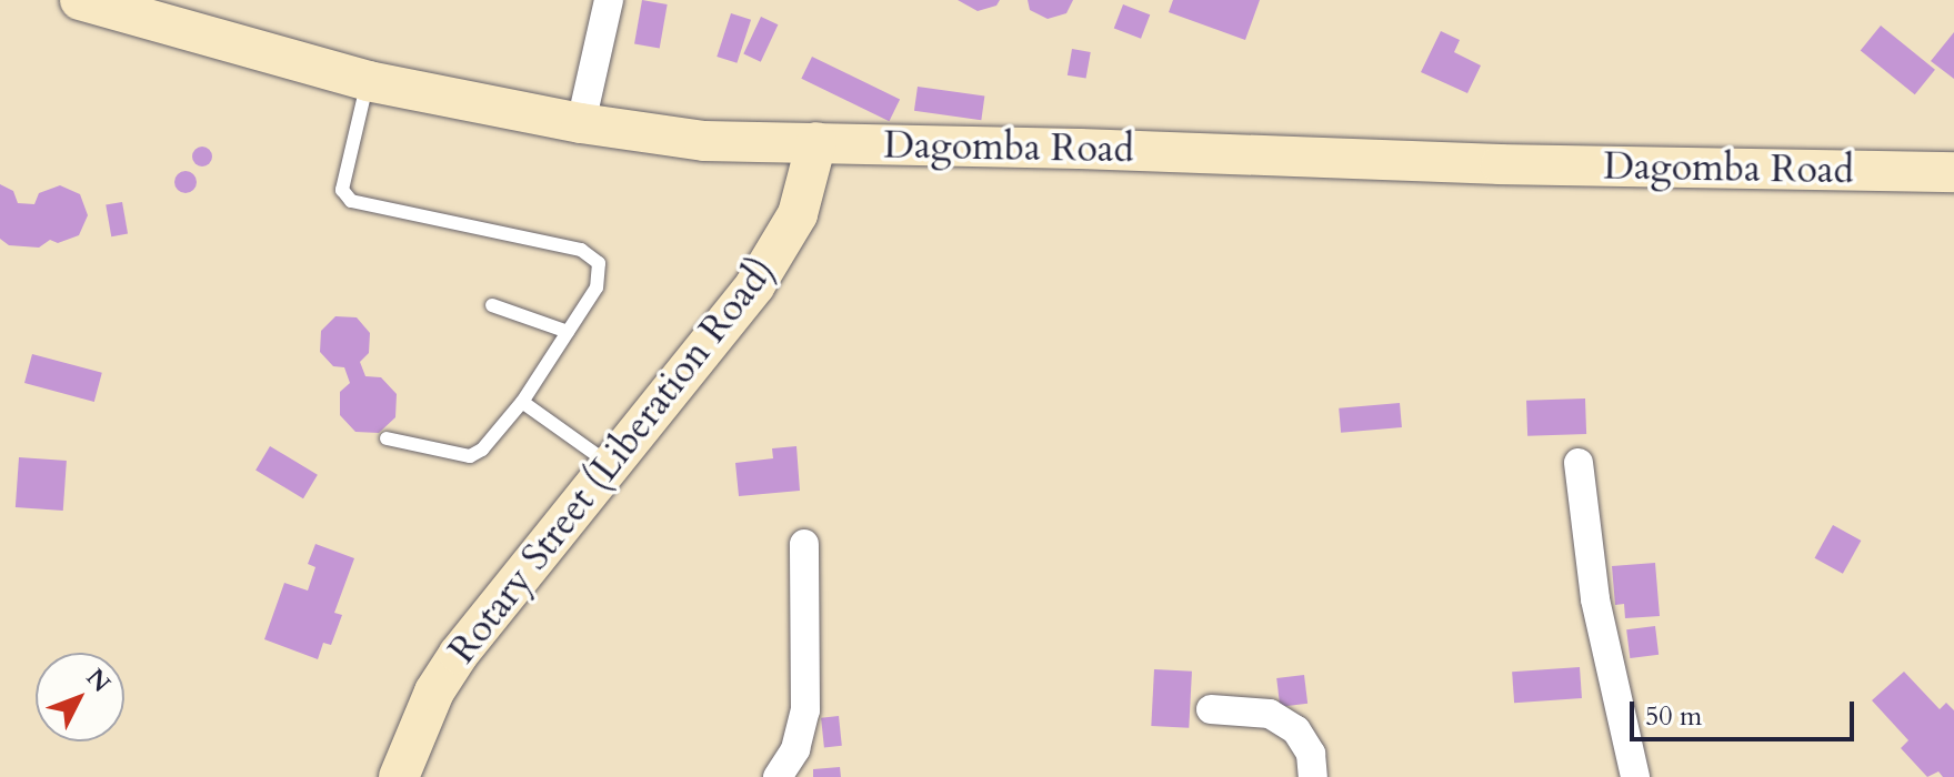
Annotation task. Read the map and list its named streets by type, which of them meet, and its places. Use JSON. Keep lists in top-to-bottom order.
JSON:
{
  "streets": {
    "street": ["Dagomba Road", "Rotary Street (Liberation Road)"]
  },
  "crossings": [
    ["Dagomba Road", "Rotary Street (Liberation Road)"]
  ],
  "scale_bar": "50 m",
  "north": "top right"
}
